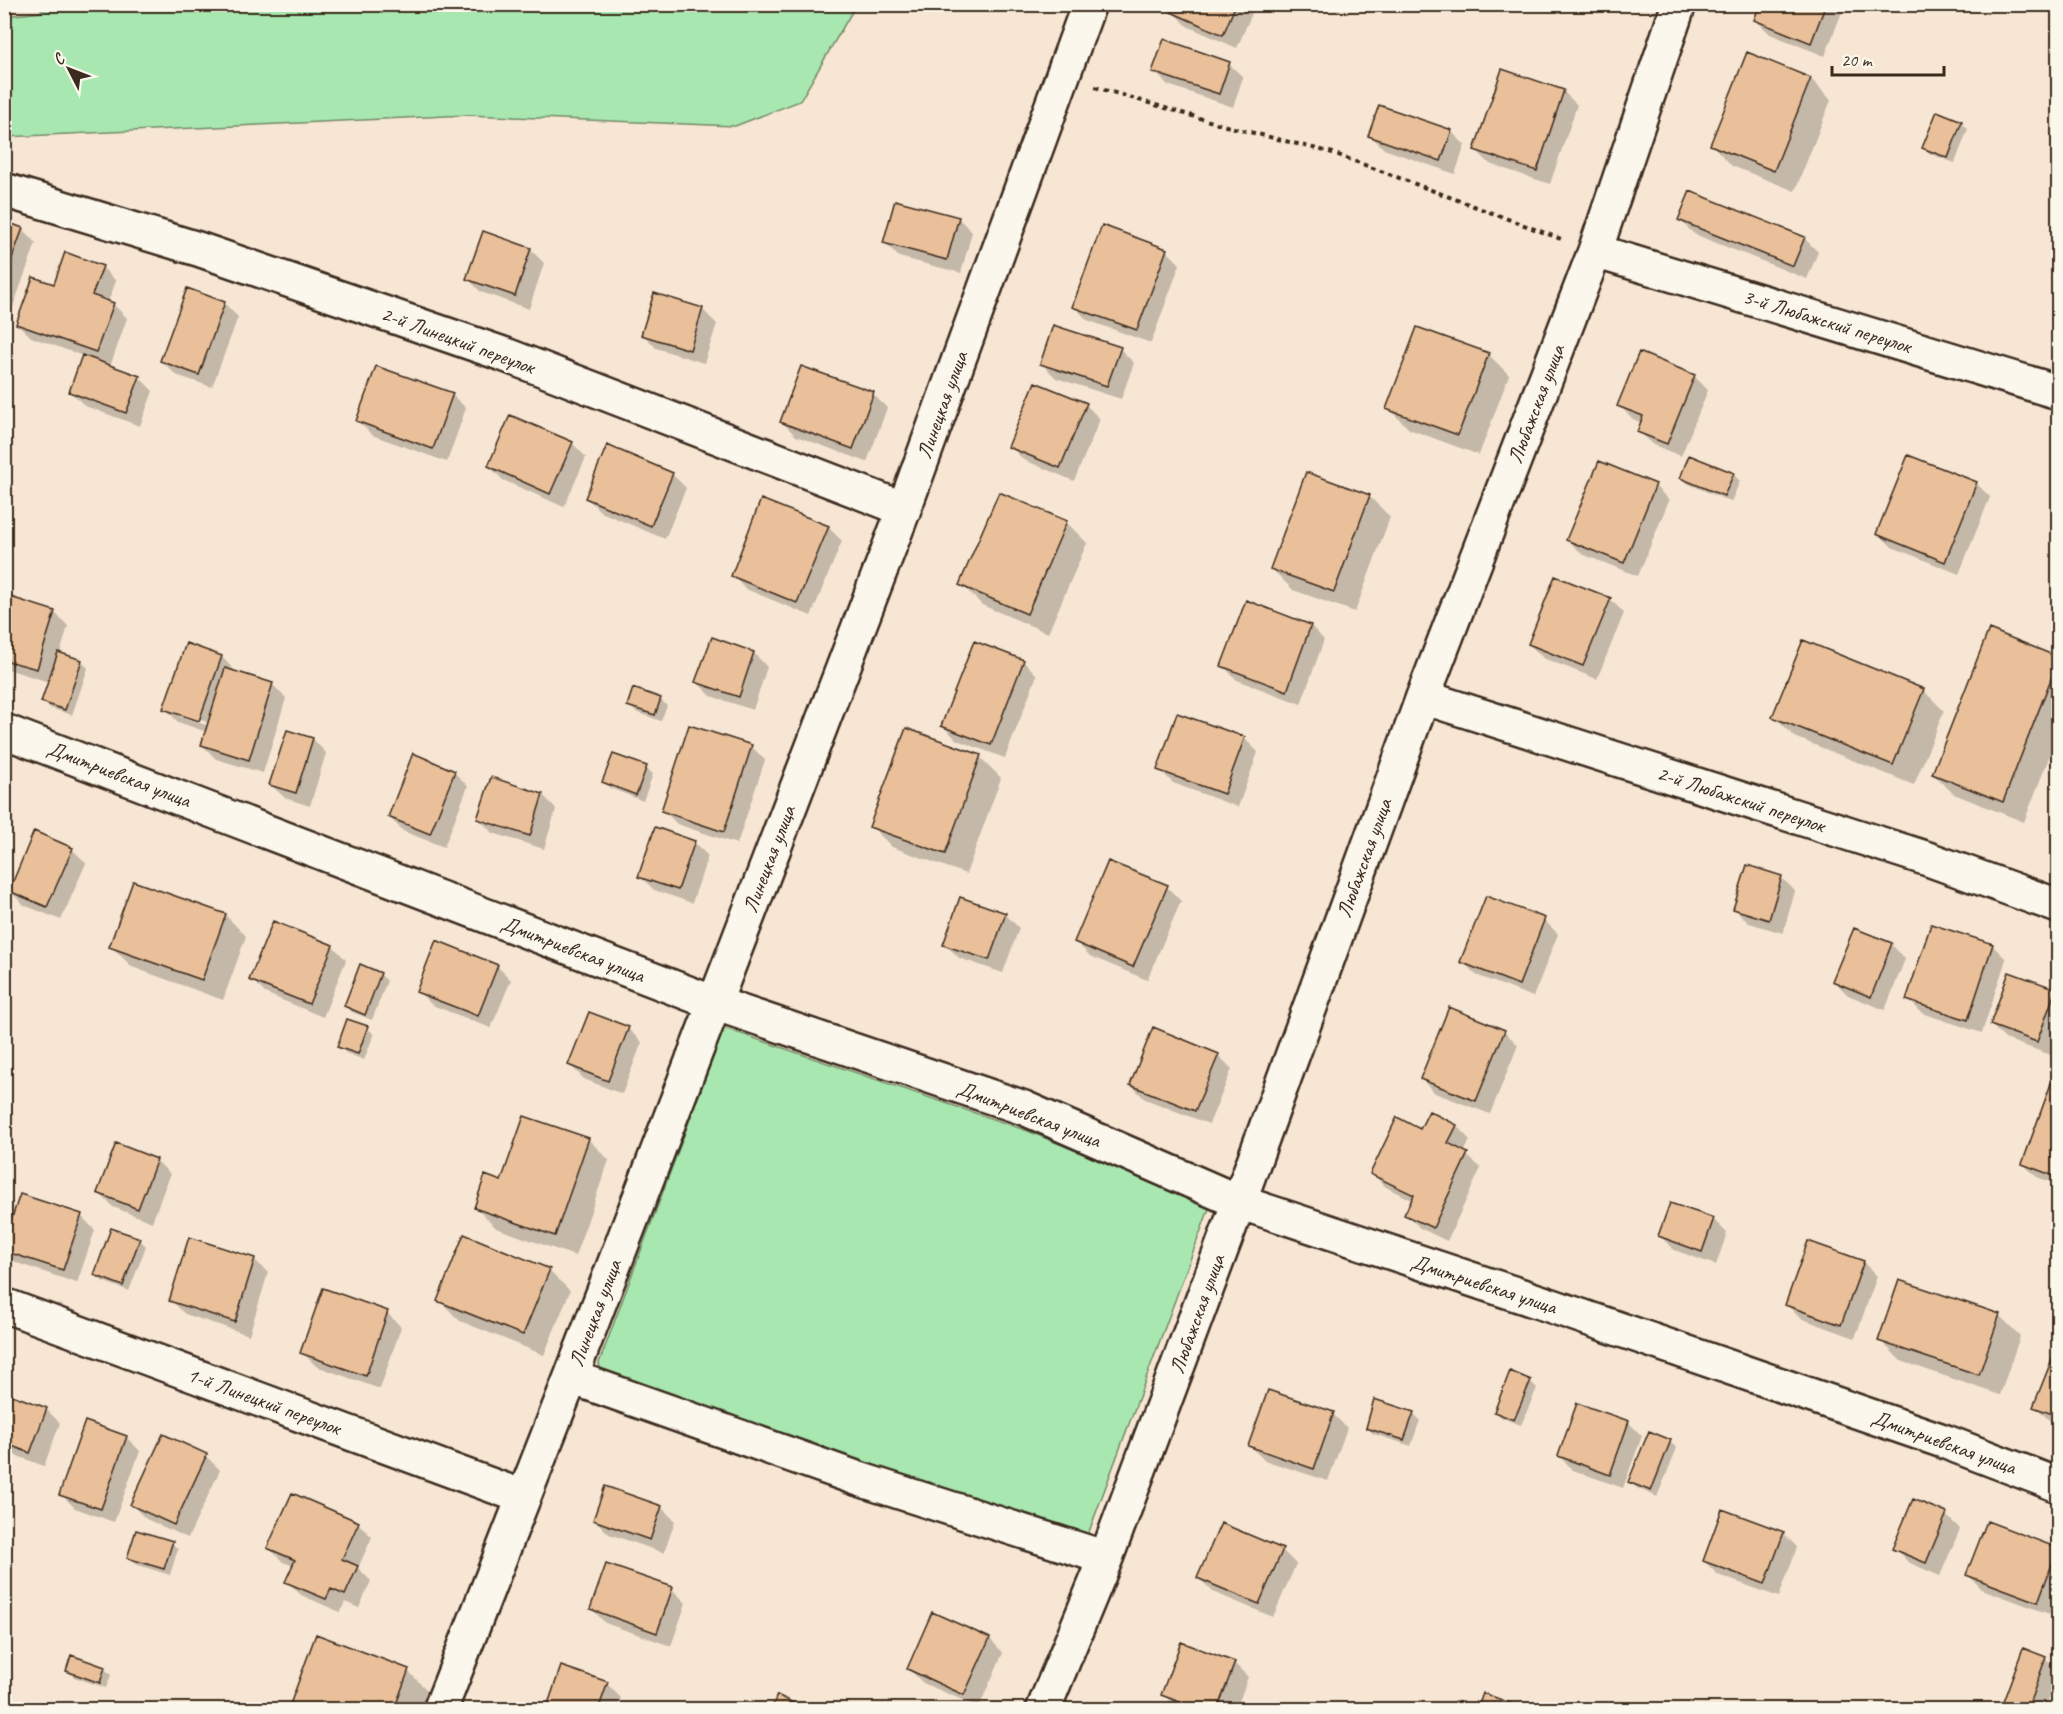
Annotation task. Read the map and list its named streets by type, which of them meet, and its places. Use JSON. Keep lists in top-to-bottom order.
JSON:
{
  "streets": {
    "street": [
      "3-й Любажский переулок",
      "2-й Линецкий переулок",
      "Любажская улица",
      "Линецкая улица",
      "Дмитриевская улица",
      "2-й Любажский переулок",
      "1-й Линецкий переулок"
    ]
  },
  "crossings": [
    ["3-й Любажский переулок", "Любажская улица"],
    ["2-й Линецкий переулок", "Линецкая улица"],
    ["Любажская улица", "Дмитриевская улица"],
    ["Любажская улица", "2-й Любажский переулок"],
    ["Линецкая улица", "Дмитриевская улица"],
    ["Линецкая улица", "1-й Линецкий переулок"]
  ],
  "scale_bar": "20 m",
  "north": "top left"
}
